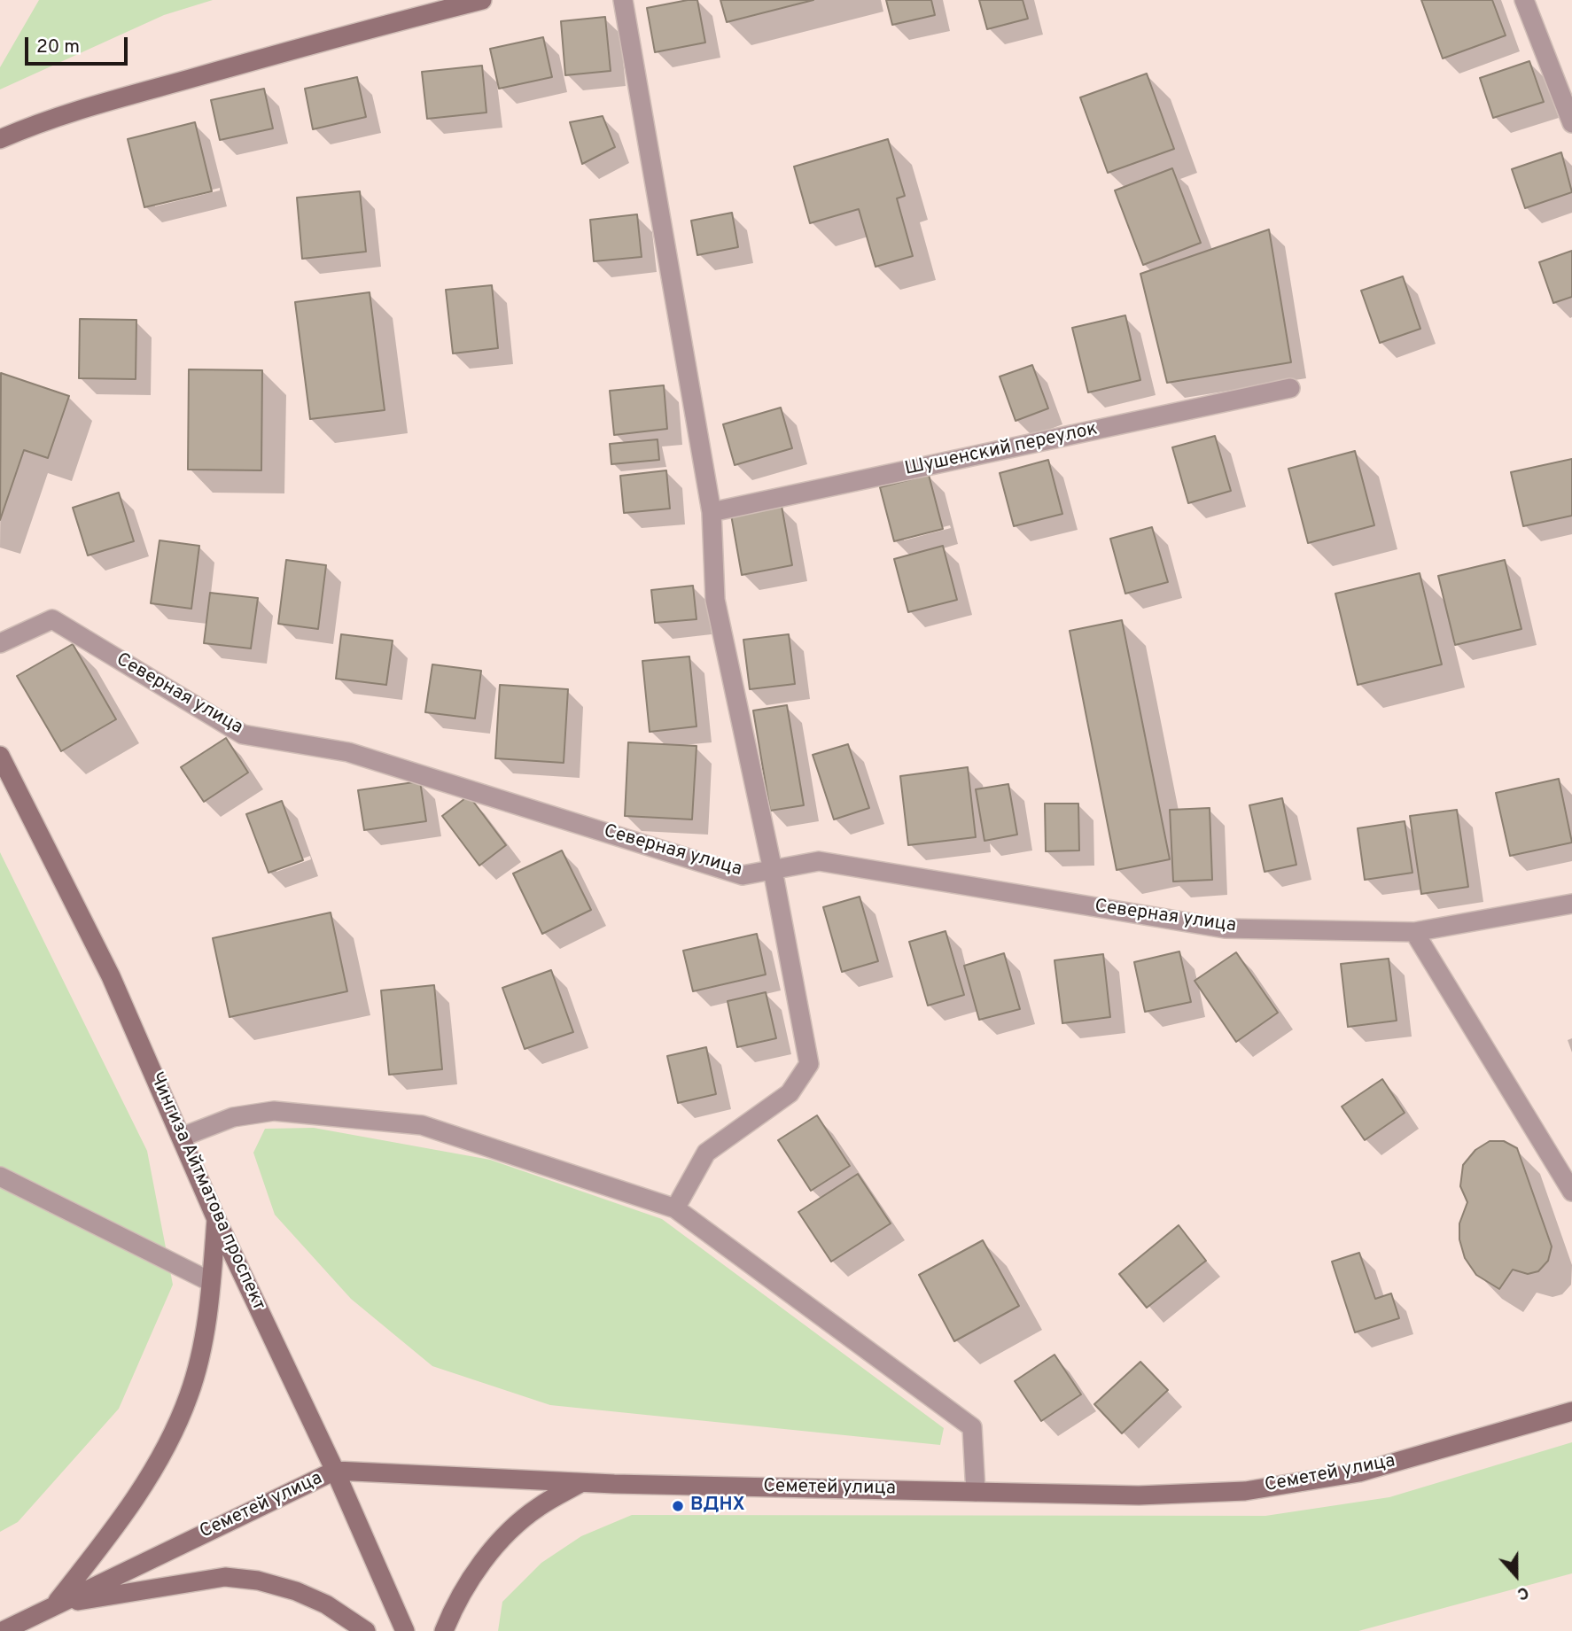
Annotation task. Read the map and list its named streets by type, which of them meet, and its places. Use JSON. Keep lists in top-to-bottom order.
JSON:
{
  "streets": {
    "main road": ["Чингиза Айтматова проспект", "Семетей улица"],
    "street": ["Шушенский переулок", "Северная улица"]
  },
  "crossings": [
    ["Чингиза Айтматова проспект", "Семетей улица"]
  ],
  "places": ["ВДНХ"],
  "scale_bar": "20 m",
  "north": "bottom"
}
